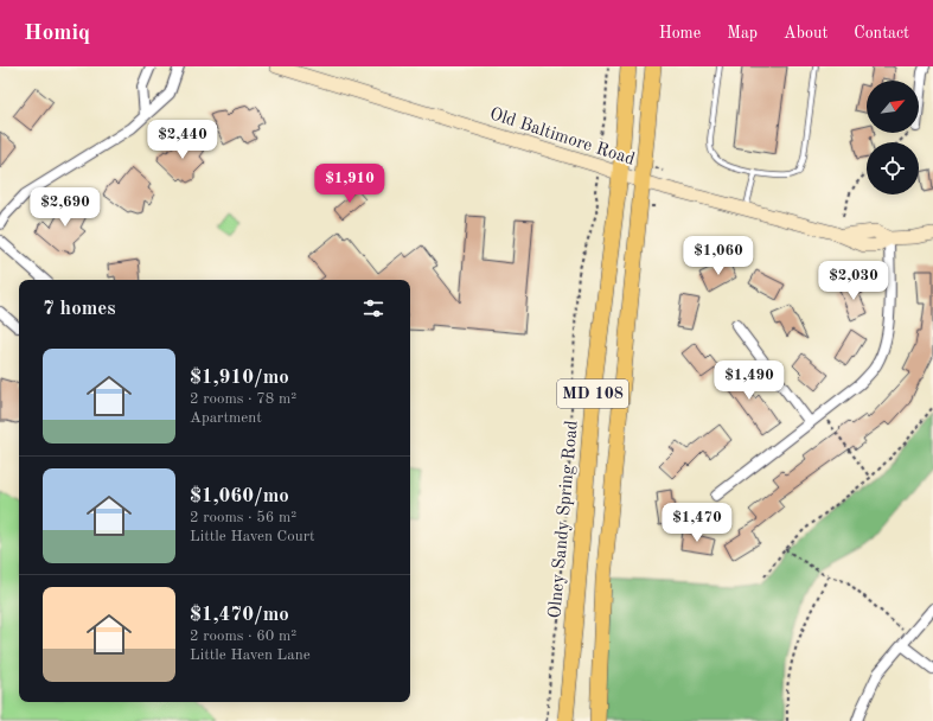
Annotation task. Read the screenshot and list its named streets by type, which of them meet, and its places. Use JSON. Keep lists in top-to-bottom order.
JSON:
{
  "streets": {
    "main road": ["MD 108", "Olney Sandy Spring Road"],
    "street": ["Old Baltimore Road"]
  },
  "crossings": [
    ["Old Baltimore Road", "MD 108"],
    ["Old Baltimore Road", "Olney Sandy Spring Road"]
  ],
  "north": "top right",
  "page": {
    "header": "Homiq",
    "nav": [
      "Home",
      "Map",
      "About",
      "Contact"
    ],
    "price": [
      "$2,440",
      "$1,910",
      "$2,690",
      "$1,060",
      "$2,030",
      "$1,490",
      "$1,470"
    ],
    "heading": "7 homes",
    "list": [
      {
        "name": "$1,910/mo",
        "note": "2 rooms · 78 m² · Apartment"
      },
      {
        "name": "$1,060/mo",
        "note": "2 rooms · 56 m² · Little Haven Court"
      },
      {
        "name": "$1,470/mo",
        "note": "2 rooms · 60 m² · Little Haven Lane"
      }
    ]
  }
}
